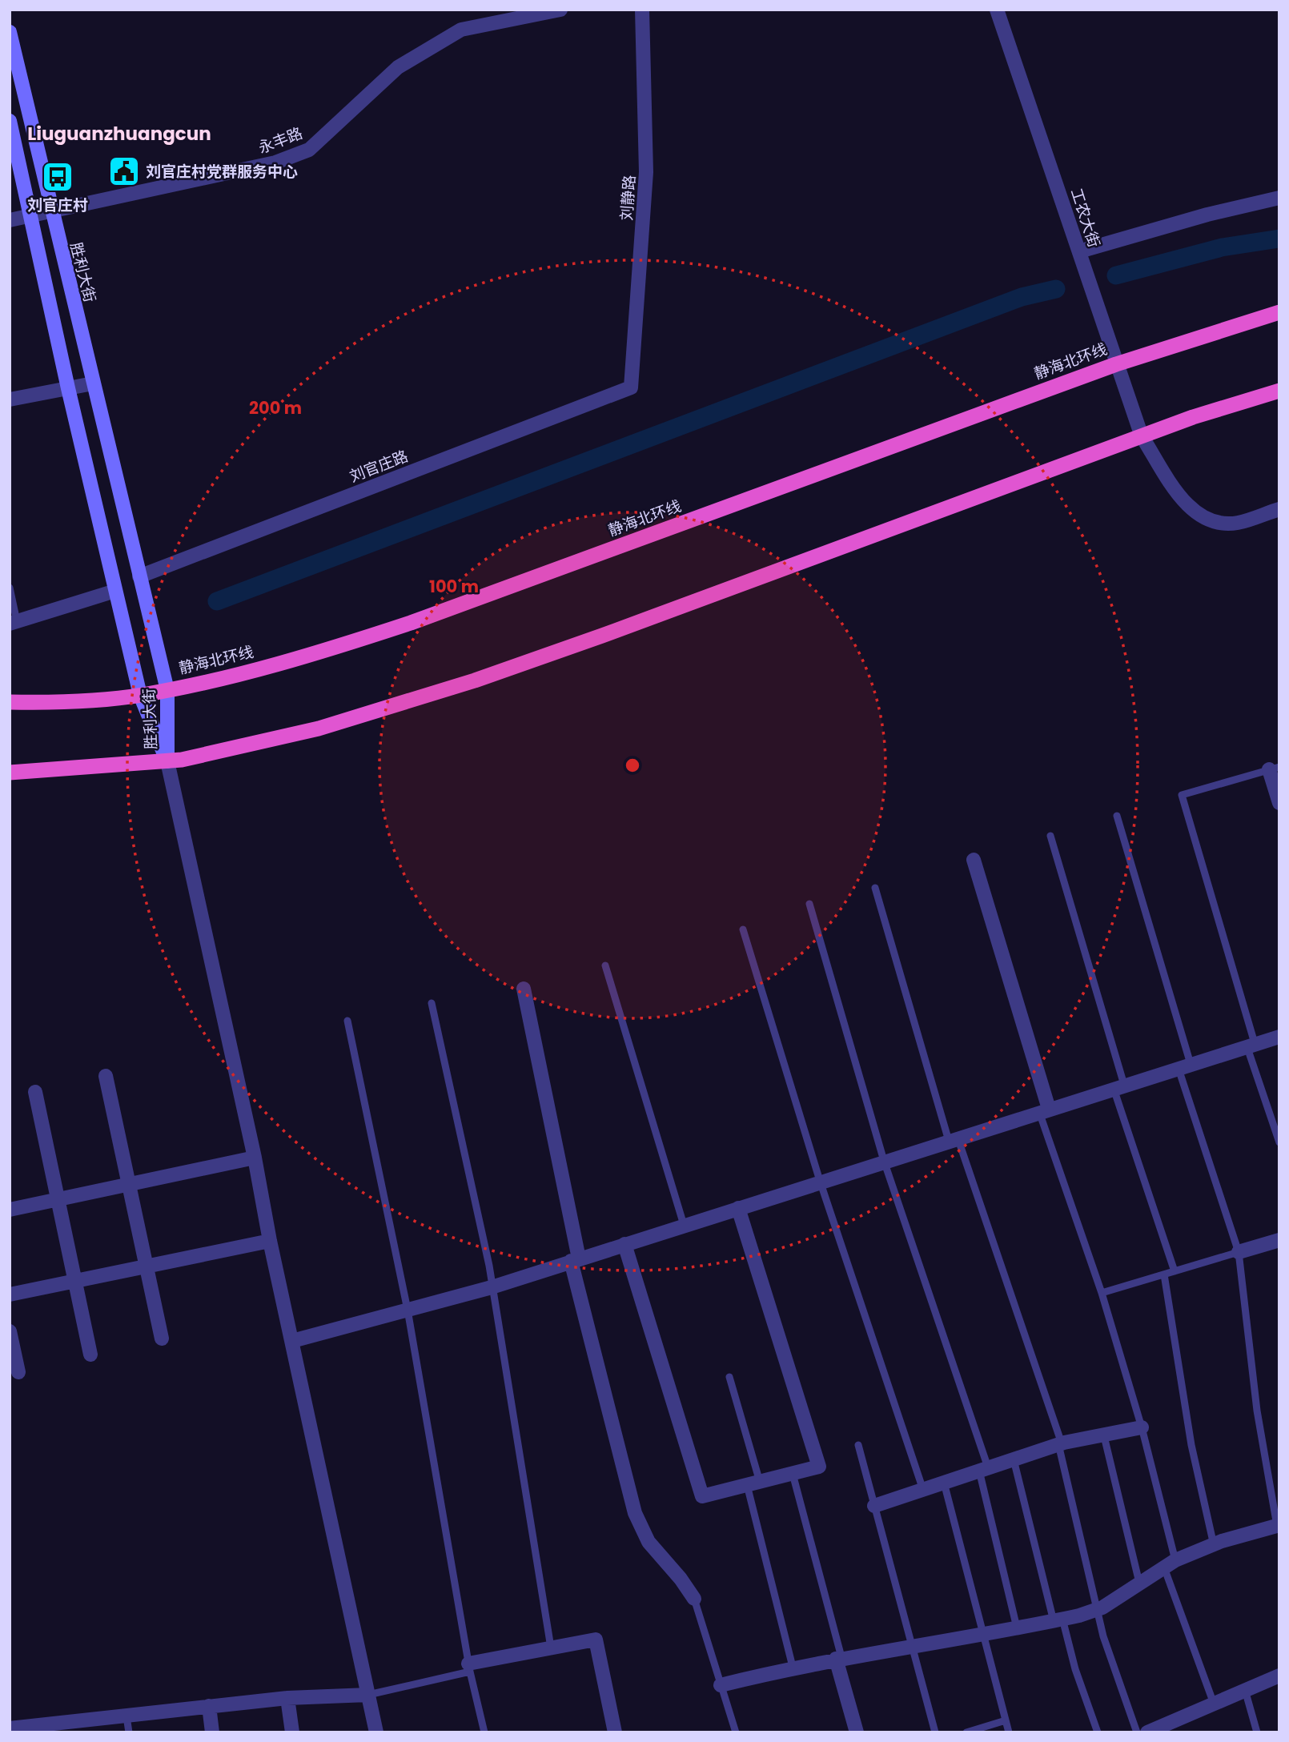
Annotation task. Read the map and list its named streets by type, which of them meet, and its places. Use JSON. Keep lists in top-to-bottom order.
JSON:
{
  "streets": {
    "highway": ["静海北环线"],
    "main road": ["胜利大街"],
    "street": [
      "永丰路",
      "刘静路",
      "工农大街",
      "刘官庄路"
    ]
  },
  "crossings": [
    ["永丰路", "胜利大街"],
    ["刘静路", "刘官庄路"],
    ["工农大街", "静海北环线"],
    ["胜利大街", "静海北环线"],
    ["胜利大街", "刘官庄路"]
  ],
  "districts": ["Liuguanzhuangcun"],
  "places": {
    "public building": ["刘官庄村党群服务中心"],
    "bus stop": ["刘官庄村"]
  },
  "rings": ["200 m", "100 m"]
}
